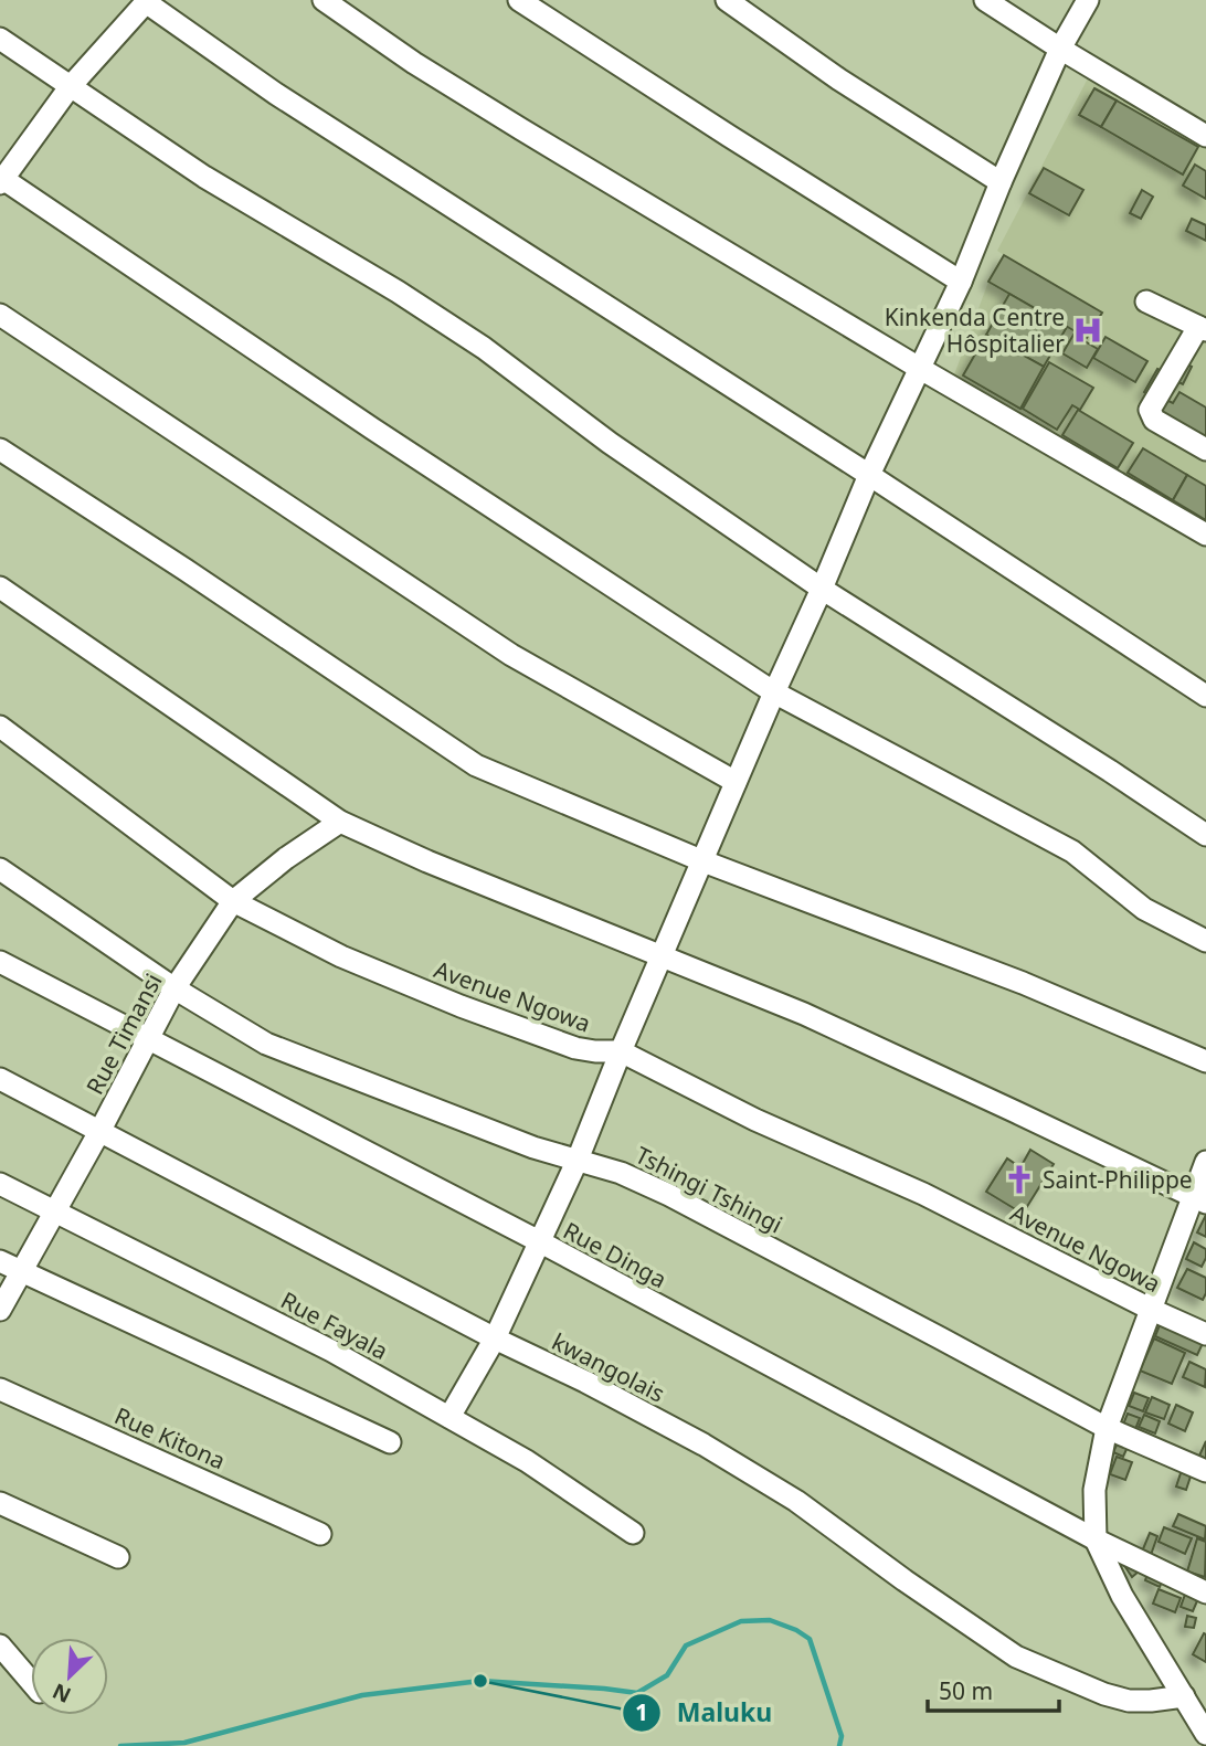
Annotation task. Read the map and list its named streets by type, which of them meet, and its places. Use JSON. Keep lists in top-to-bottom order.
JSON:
{
  "streets": {
    "street": [
      "Avenue Ngowa",
      "Rue Timansi",
      "Tshingi Tshingi",
      "Rue Dinga",
      "Rue Fayala",
      "kwangolais",
      "Rue Kitona"
    ]
  },
  "crossings": [
    ["Avenue Ngowa", "Rue Timansi"],
    ["Rue Timansi", "Tshingi Tshingi"],
    ["Rue Timansi", "Rue Dinga"],
    ["Rue Timansi", "Rue Fayala"],
    ["Rue Timansi", "kwangolais"]
  ],
  "places": {
    "hospital": ["Kinkenda Centre Hôspitalier"],
    "church": ["Saint-Philippe"],
    "other": ["Maluku"]
  },
  "scale_bar": "50 m",
  "north": "bottom left"
}
